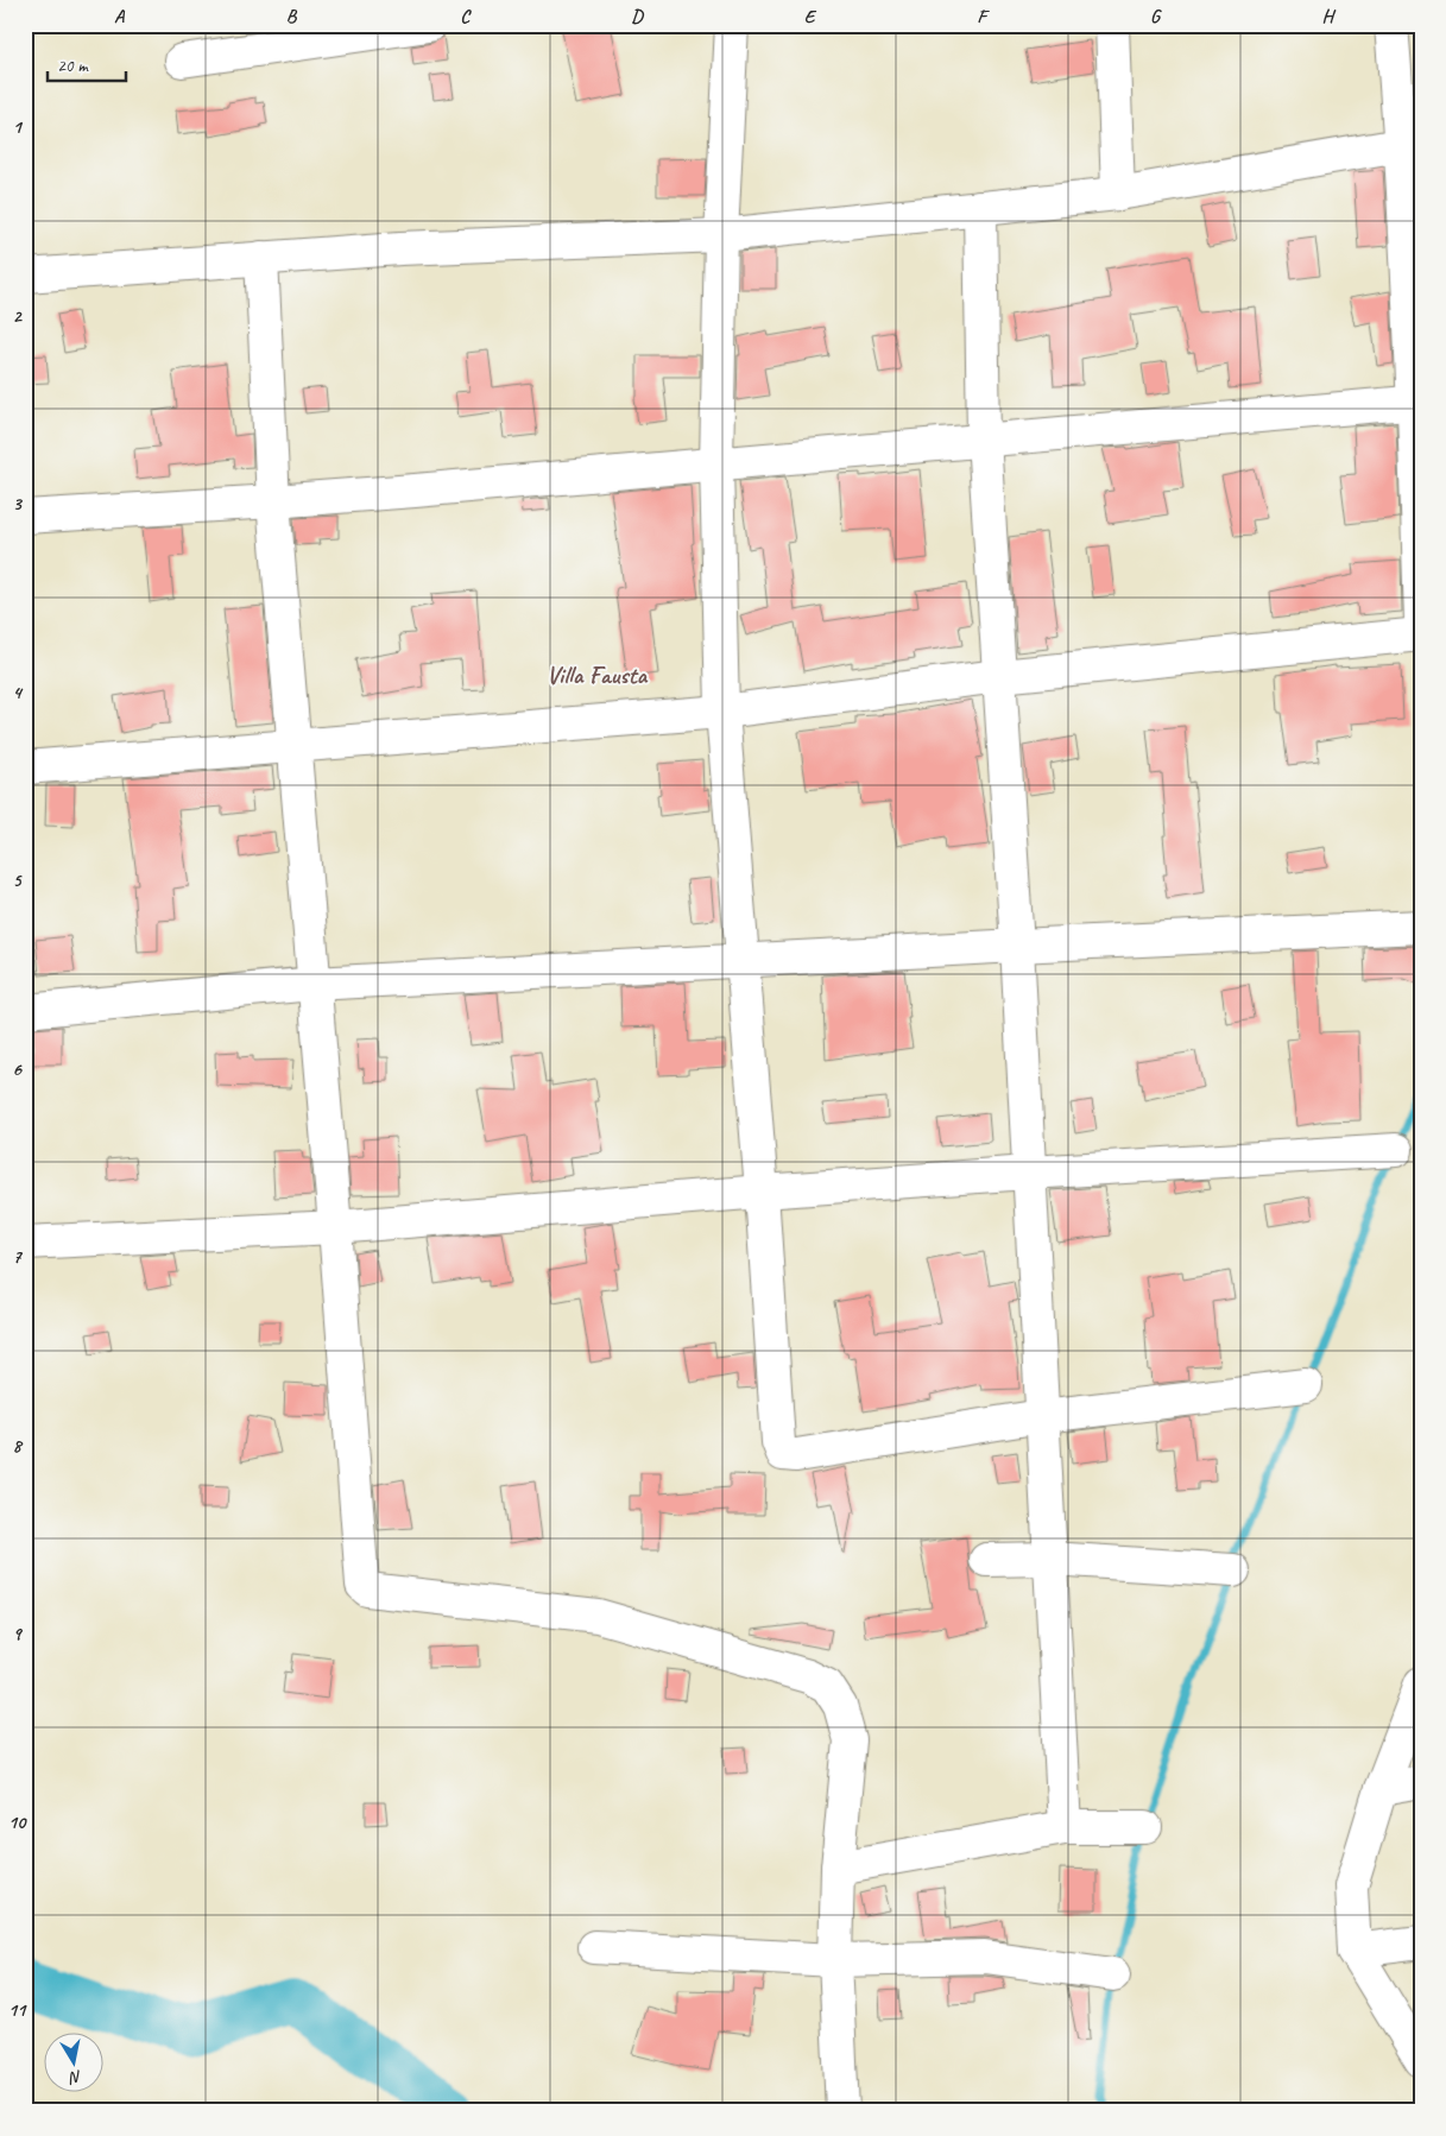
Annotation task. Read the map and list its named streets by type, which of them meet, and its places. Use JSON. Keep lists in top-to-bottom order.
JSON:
{
  "districts": ["Villa Fausta"],
  "scale_bar": "20 m",
  "north": "bottom",
  "grid": {
    "columns": [
      "A",
      "B",
      "C",
      "D",
      "E",
      "F",
      "G",
      "H"
    ],
    "rows": [
      "1",
      "2",
      "3",
      "4",
      "5",
      "6",
      "7",
      "8",
      "9",
      "10",
      "11"
    ]
  }
}
